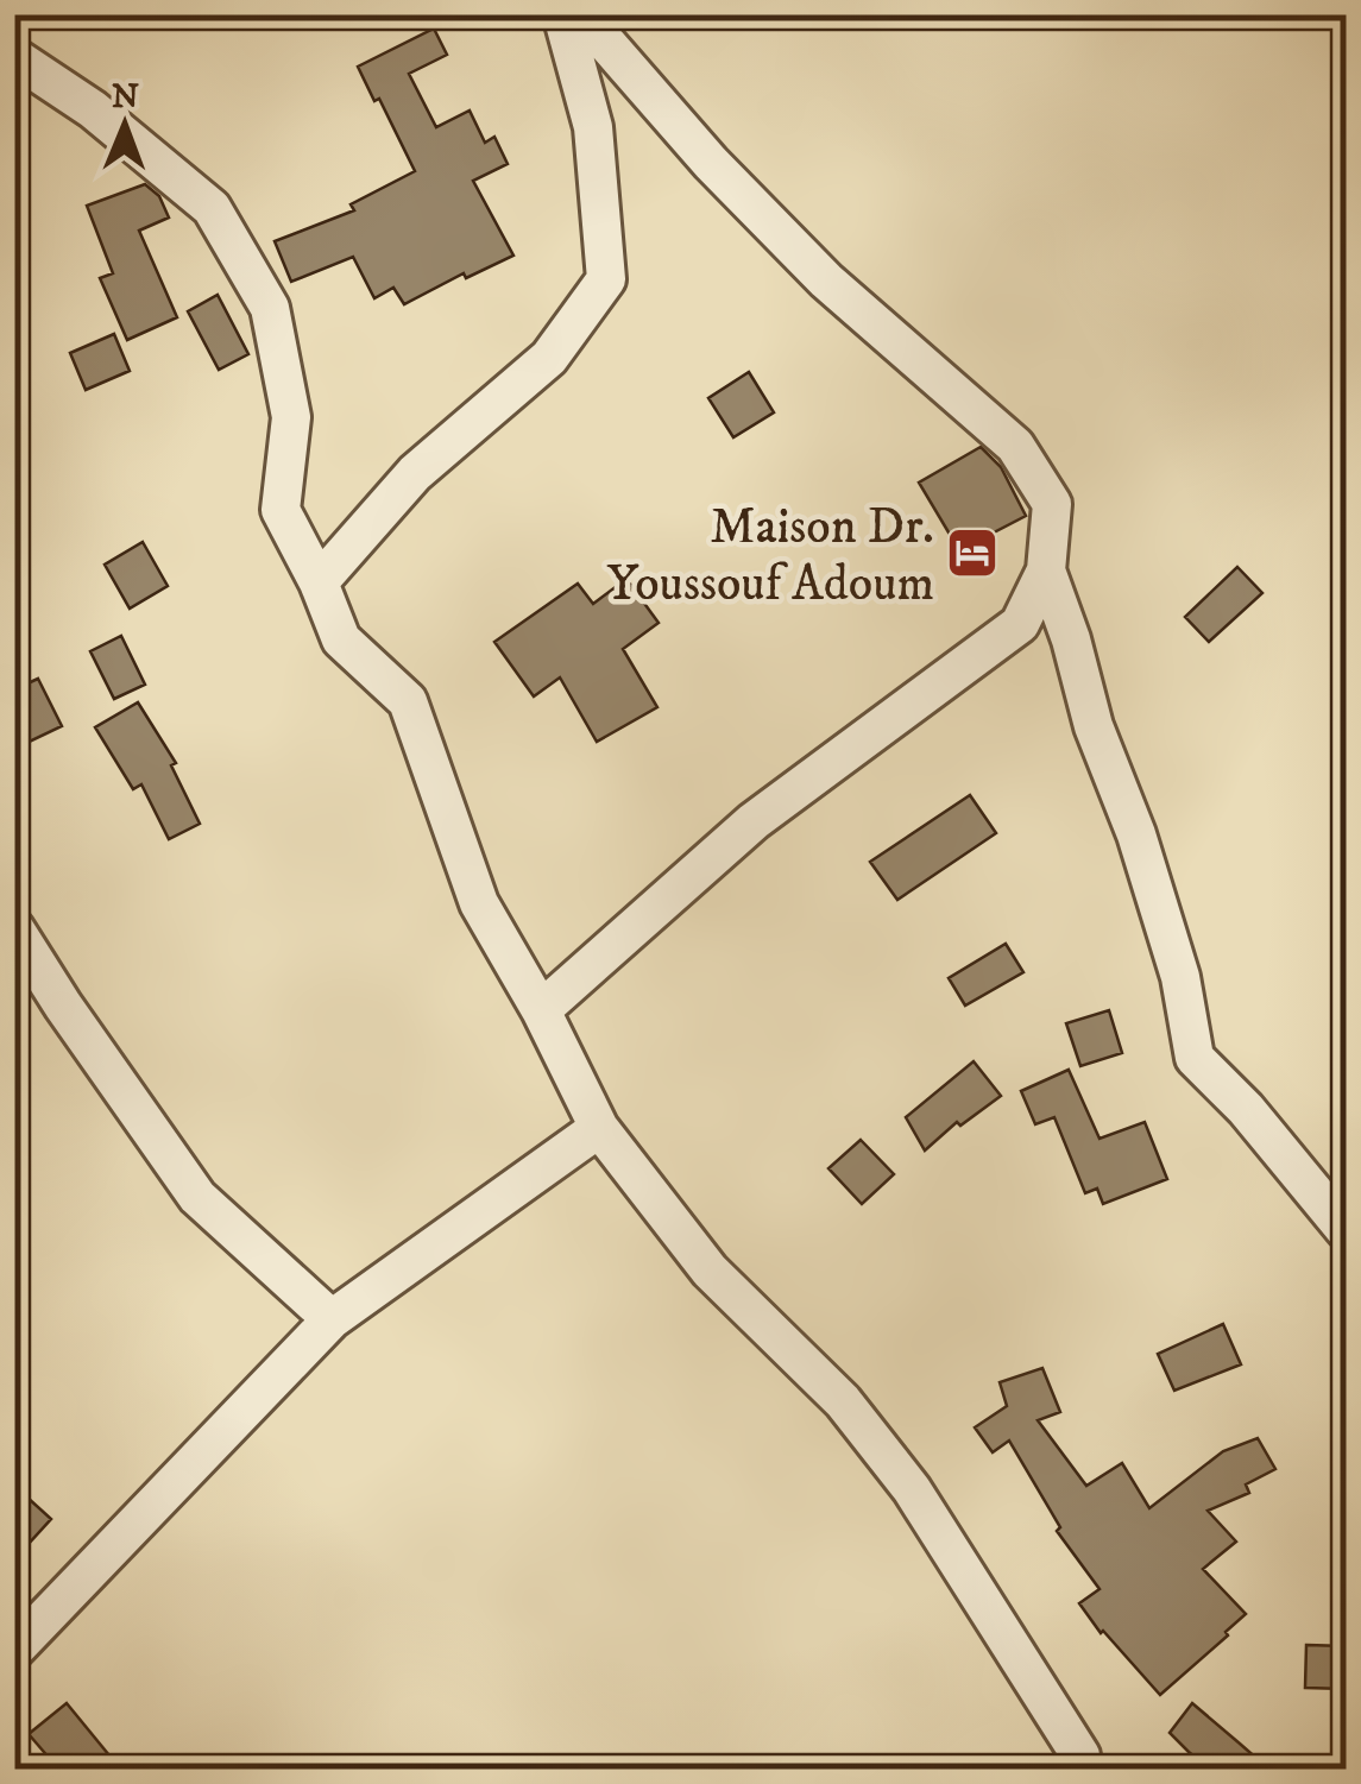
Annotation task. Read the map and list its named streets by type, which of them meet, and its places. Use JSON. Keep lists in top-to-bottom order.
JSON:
{
  "places": {
    "hotel": ["Maison Dr. Youssouf Adoum"]
  },
  "north": "top"
}
